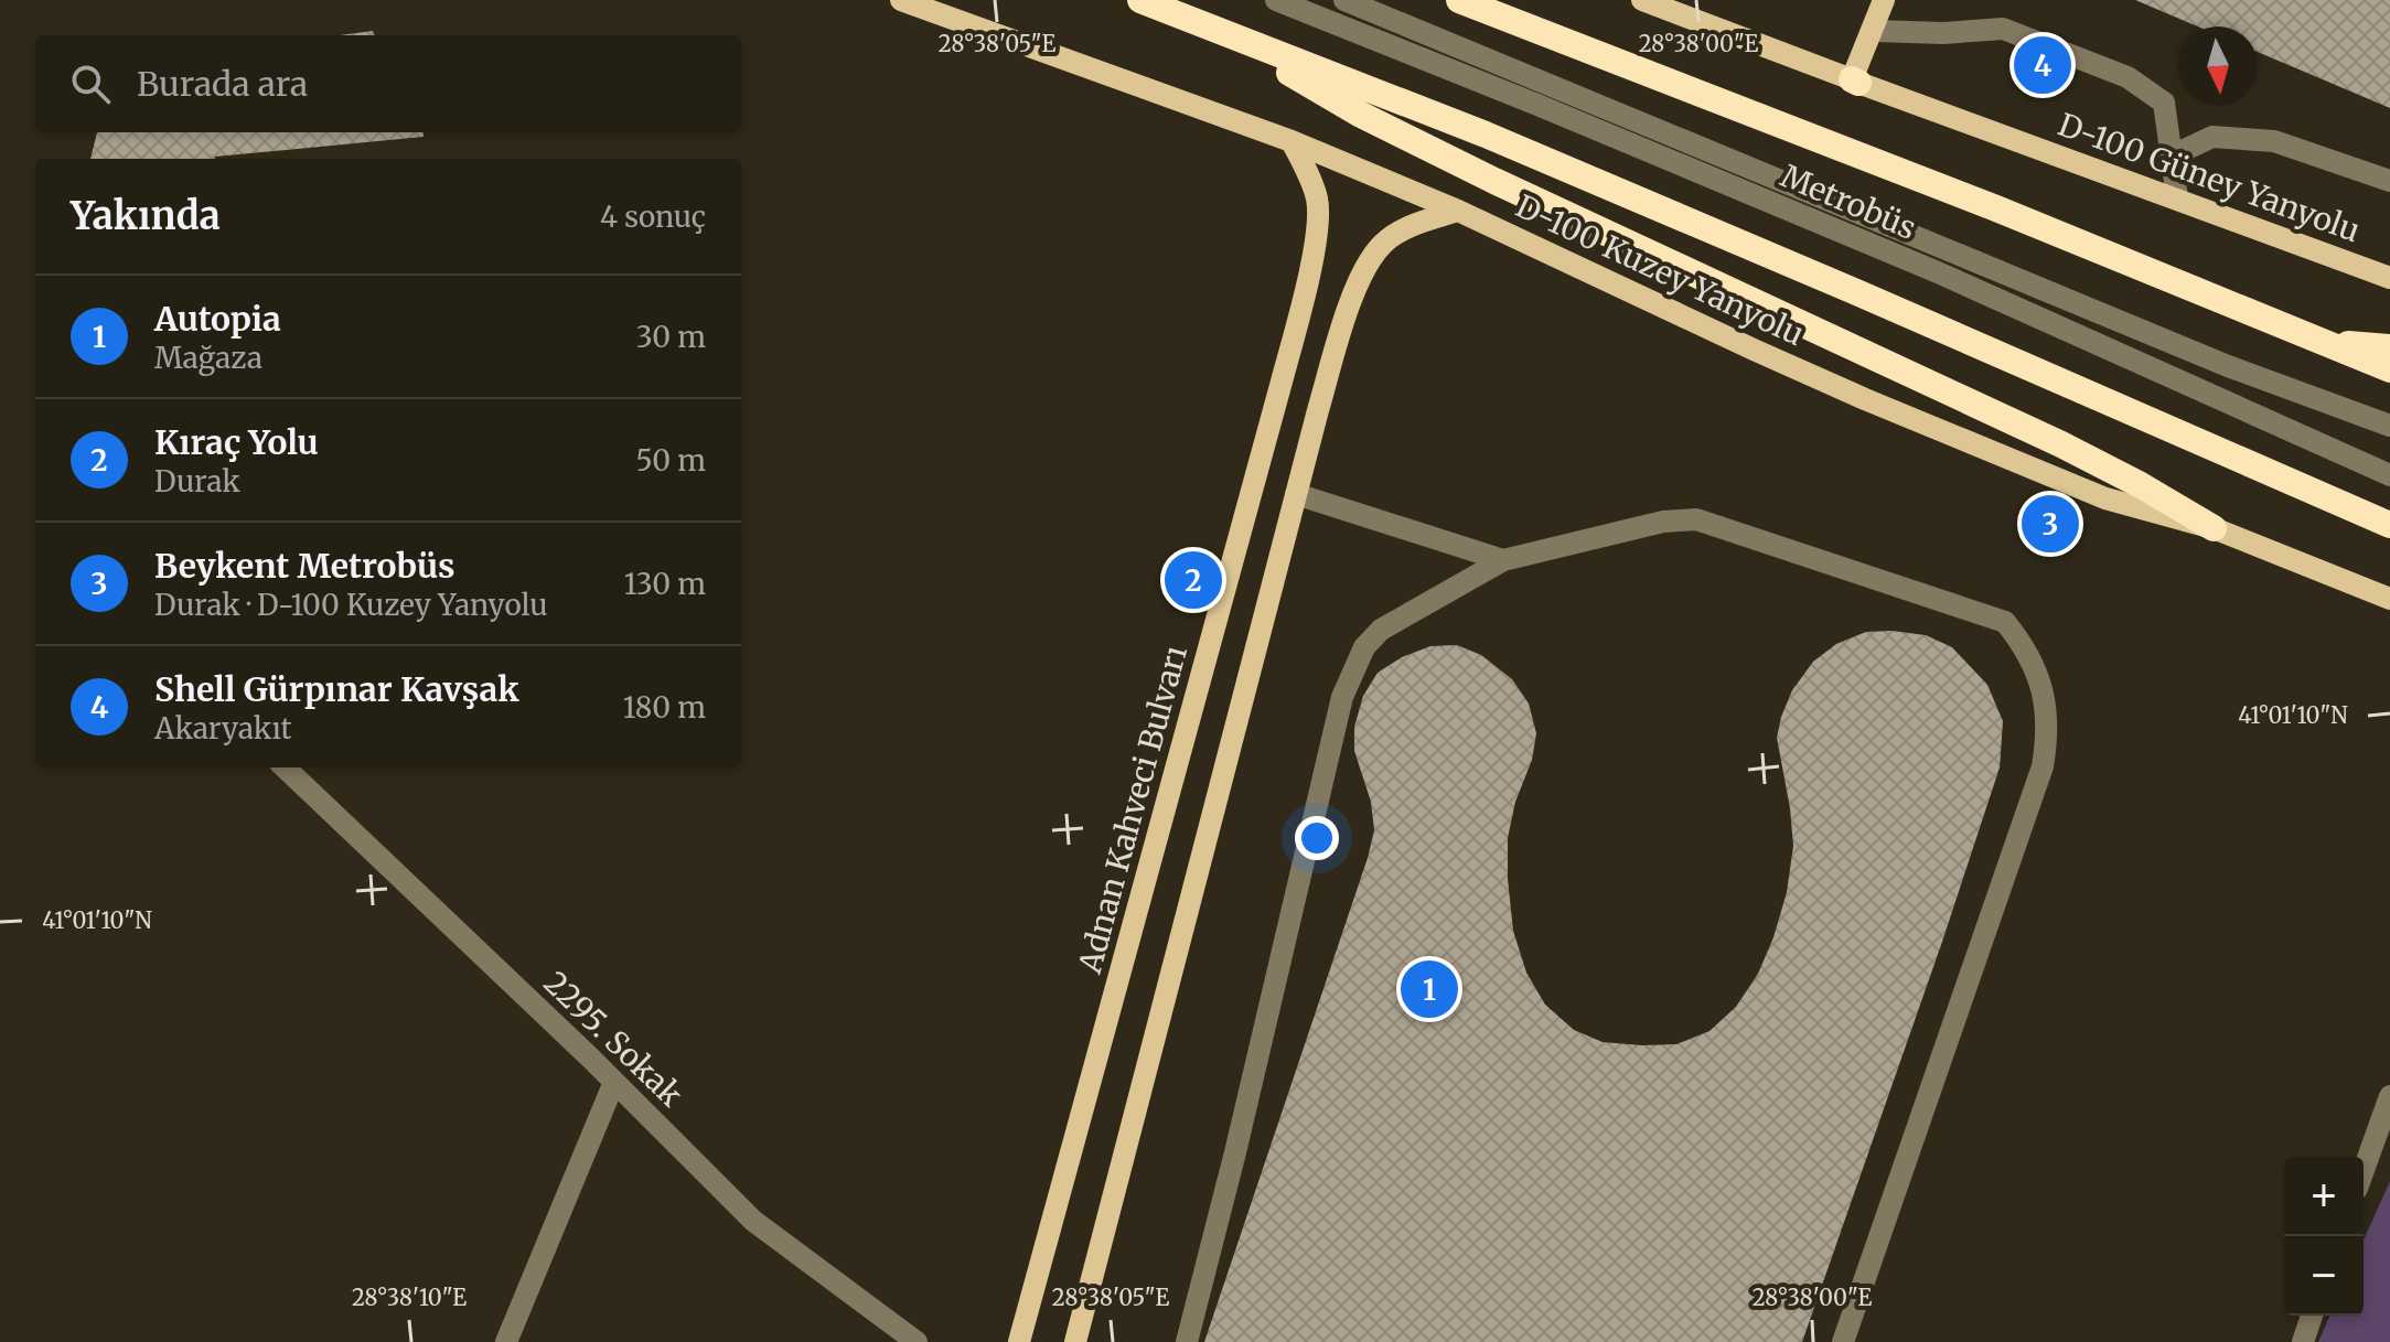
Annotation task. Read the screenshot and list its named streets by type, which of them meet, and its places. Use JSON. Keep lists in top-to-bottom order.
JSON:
{
  "streets": {
    "main road": ["D-100 Güney Yanyolu", "D-100 Kuzey Yanyolu", "Adnan Kahveci Bulvarı"],
    "street": ["Metrobüs", "2295. Sokak"]
  },
  "crossings": [
    ["D-100 Kuzey Yanyolu", "Adnan Kahveci Bulvarı"]
  ],
  "north": "bottom",
  "page": {
    "pins": [
      "4",
      "3",
      "2",
      "1"
    ],
    "search": "Burada ara",
    "heading": ["Yakında", "4 sonuç"],
    "list": [
      {
        "mark": "1",
        "name": "Autopia",
        "note": "Mağaza",
        "value": "30 m"
      },
      {
        "mark": "2",
        "name": "Kıraç Yolu",
        "note": "Durak",
        "value": "50 m"
      },
      {
        "mark": "3",
        "name": "Beykent Metrobüs",
        "note": "Durak · D-100 Kuzey Yanyolu",
        "value": "130 m"
      },
      {
        "mark": "4",
        "name": "Shell Gürpınar Kavşak",
        "note": "Akaryakıt",
        "value": "180 m"
      }
    ],
    "map_buttons": ["+", "−"]
  },
  "coordinates": [
    "28°38'05\"E",
    "28°38'00\"E",
    "41°01'10\"N",
    "28°38'10\"E"
  ]
}
